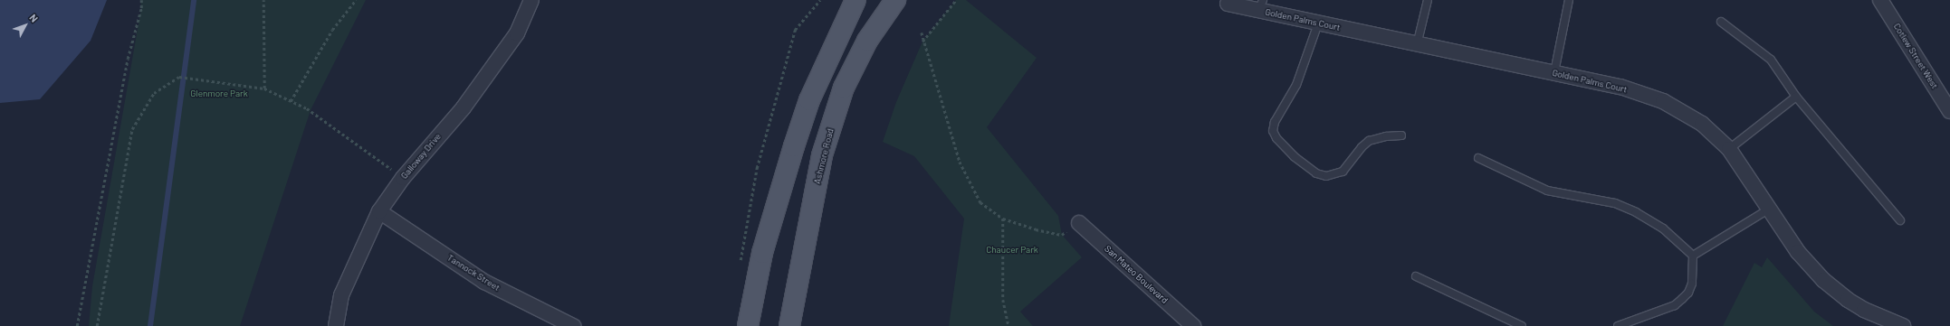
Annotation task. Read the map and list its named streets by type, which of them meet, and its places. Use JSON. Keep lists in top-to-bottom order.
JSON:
{
  "streets": {
    "main road": ["Ashmore Road"],
    "street": [
      "Golden Palms Court",
      "Cotlew Street West",
      "Galloway Drive",
      "Tannock Street",
      "San Mateo Boulevard"
    ]
  },
  "crossings": [
    ["Galloway Drive", "Tannock Street"]
  ],
  "parks": ["Glenmore Park", "Chaucer Park"],
  "north": "top right"
}
